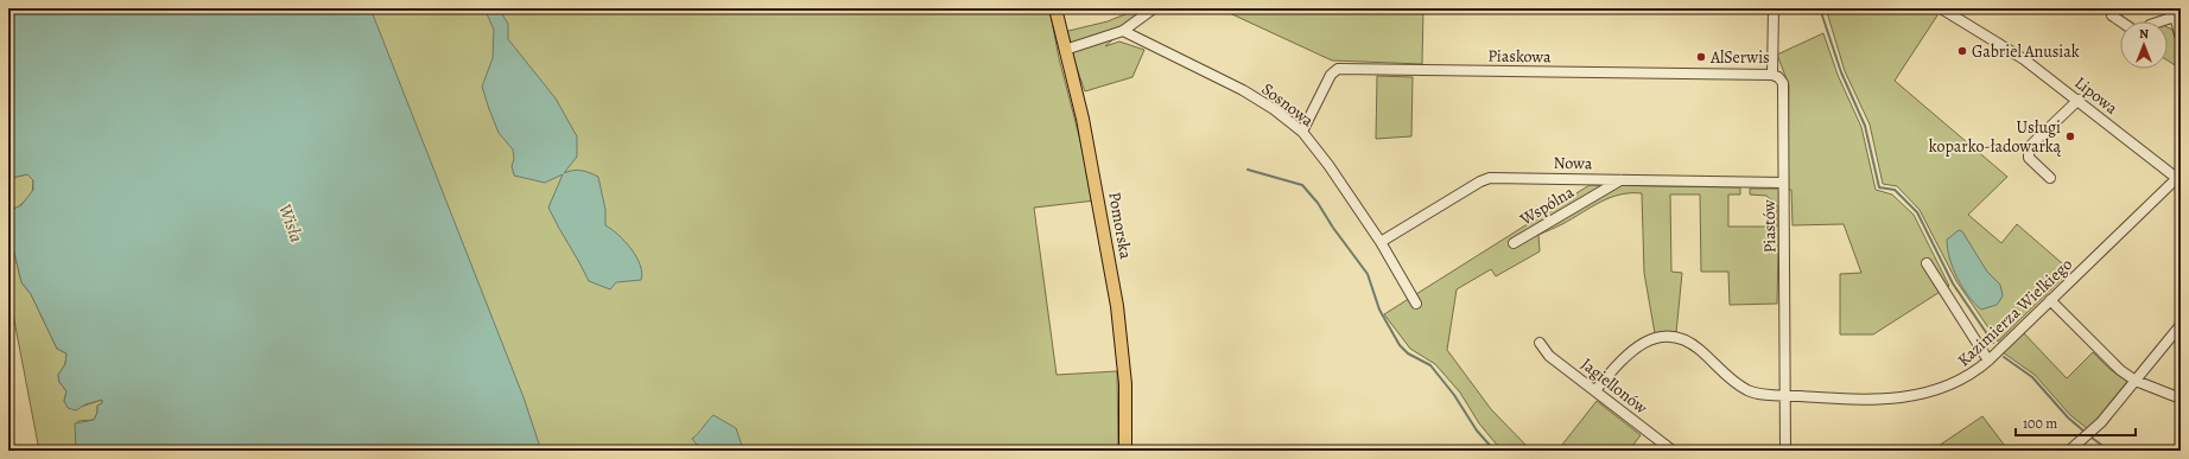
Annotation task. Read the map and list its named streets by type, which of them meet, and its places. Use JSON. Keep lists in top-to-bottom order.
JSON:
{
  "streets": {
    "main road": ["Pomorska"],
    "street": [
      "Piaskowa",
      "Lipowa",
      "Sosnowa",
      "Nowa",
      "Wspólna",
      "Piastów",
      "Kazimierza Wielkiego",
      "Jagiellonów"
    ]
  },
  "crossings": [
    ["Piaskowa", "Sosnowa"],
    ["Piaskowa", "Piastów"],
    ["Lipowa", "Kazimierza Wielkiego"],
    ["Sosnowa", "Nowa"],
    ["Nowa", "Wspólna"],
    ["Nowa", "Piastów"],
    ["Piastów", "Kazimierza Wielkiego"],
    ["Kazimierza Wielkiego", "Jagiellonów"]
  ],
  "water": ["Wisła"],
  "places": ["Gabriel Anusiak", "AlSerwis", "Usługi koparko-ładowarką"],
  "scale_bar": "100 m",
  "north": "top"
}
